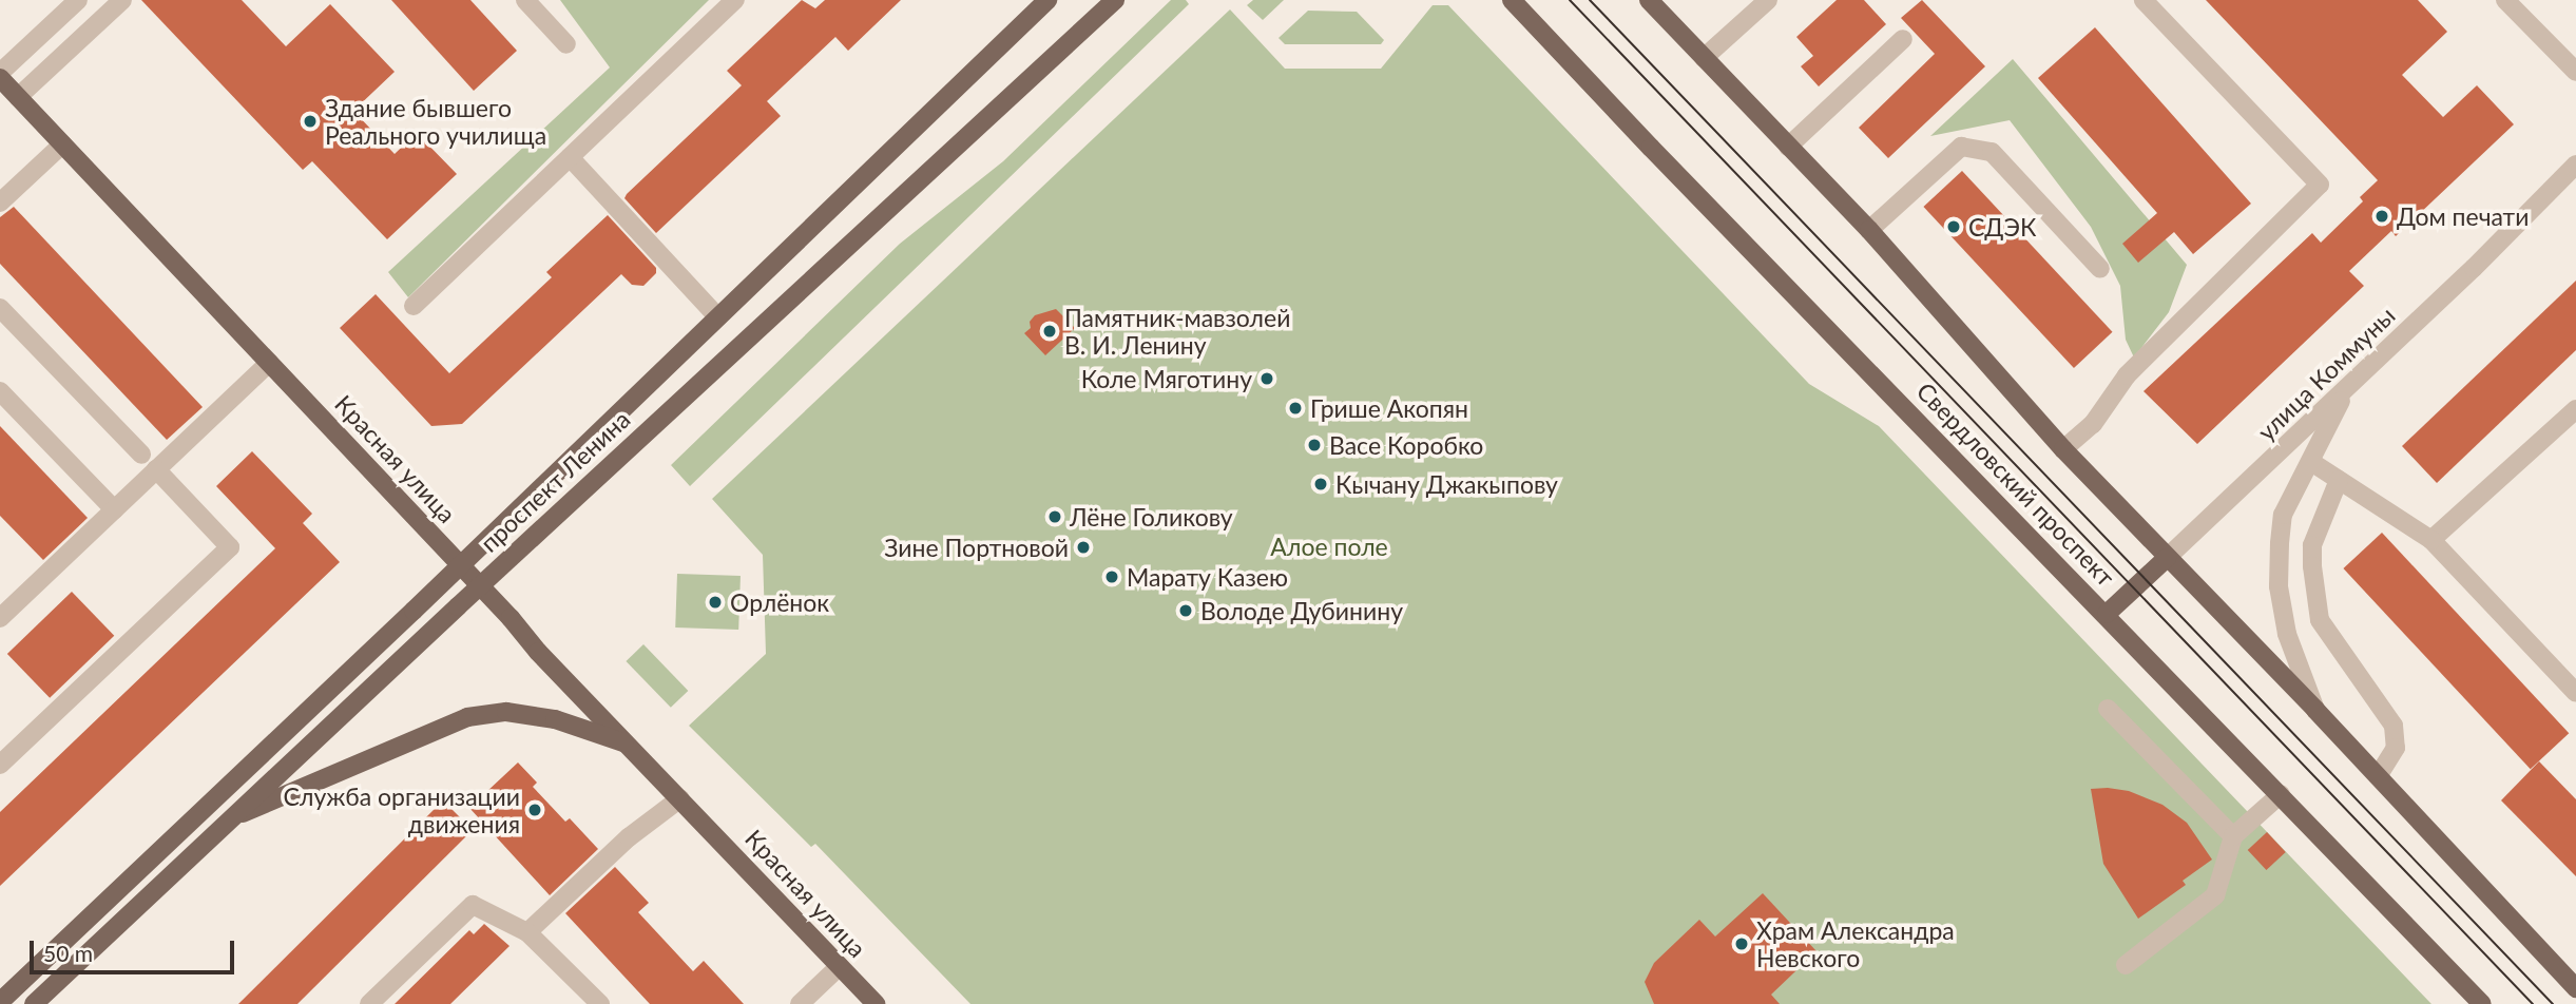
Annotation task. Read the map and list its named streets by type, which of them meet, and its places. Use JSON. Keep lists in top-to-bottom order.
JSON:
{
  "streets": {
    "main road": [
      "улица Коммуны",
      "Красная улица",
      "проспект Ленина",
      "Свердловский проспект"
    ]
  },
  "crossings": [
    ["улица Коммуны", "Свердловский проспект"],
    ["Красная улица", "проспект Ленина"]
  ],
  "parks": ["Алое поле"],
  "places": [
    "Здание бывшего Реального училища",
    "Дом печати",
    "СДЭК",
    "Памятник-мавзолей В. И. Ленину",
    "Коле Мяготину",
    "Грише Акопян",
    "Васе Коробко",
    "Кычану Джакыпову",
    "Лёне Голикову",
    "Зине Портновой",
    "Марату Казею",
    "Орлёнок",
    "Володе Дубинину",
    "Служба организации движения",
    "Храм Александра Невского"
  ],
  "scale_bar": "50 m"
}
